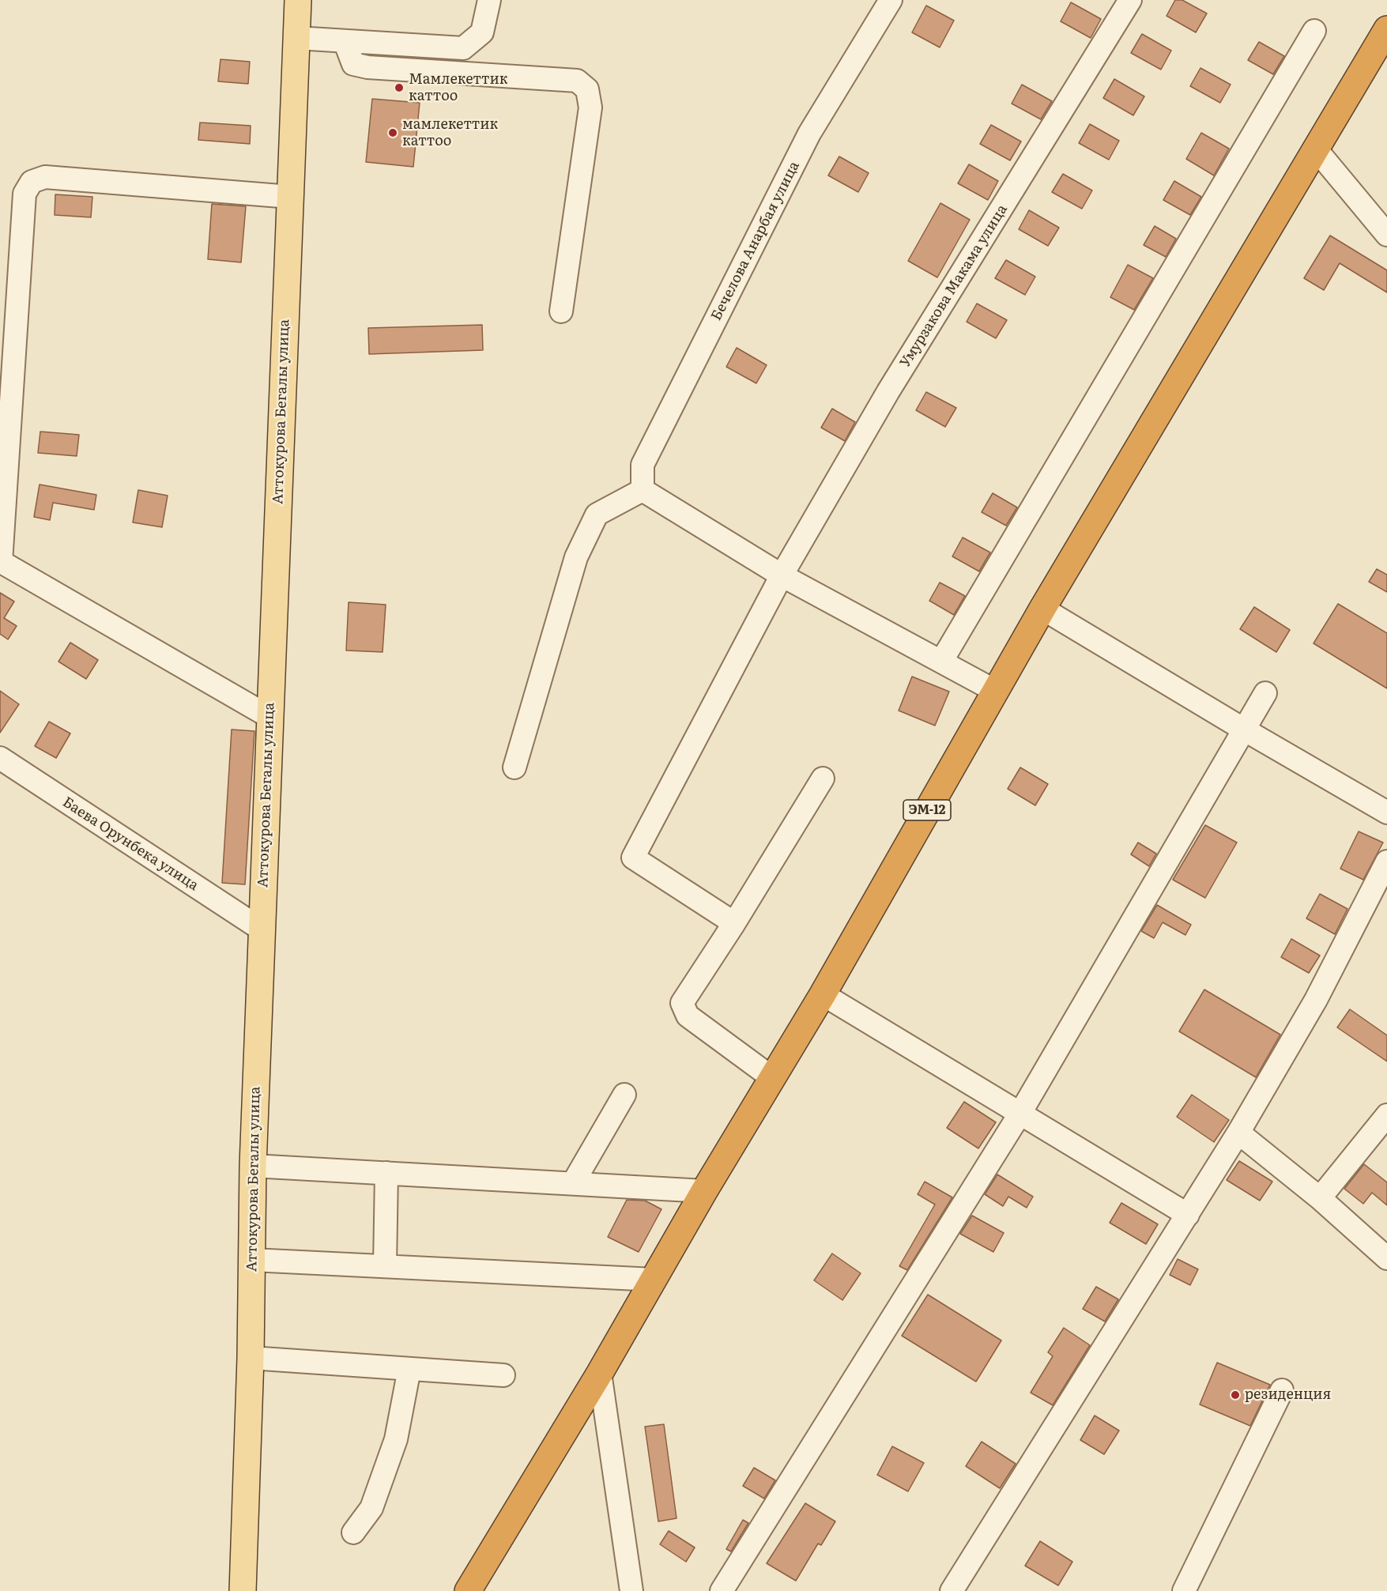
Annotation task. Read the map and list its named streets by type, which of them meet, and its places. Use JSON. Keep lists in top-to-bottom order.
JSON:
{
  "streets": {
    "highway": ["ЭМ-12"],
    "main road": ["Аттокурова Бегалы улица"],
    "street": ["Бечелова Анарбая улица", "Умурзакова Макама улица", "Баева Орунбека улица"]
  },
  "crossings": [
    ["Аттокурова Бегалы улица", "Баева Орунбека улица"]
  ],
  "places": ["Мамлекеттик каттоо", "мамлекеттик каттоо", "резиденция"]
}
